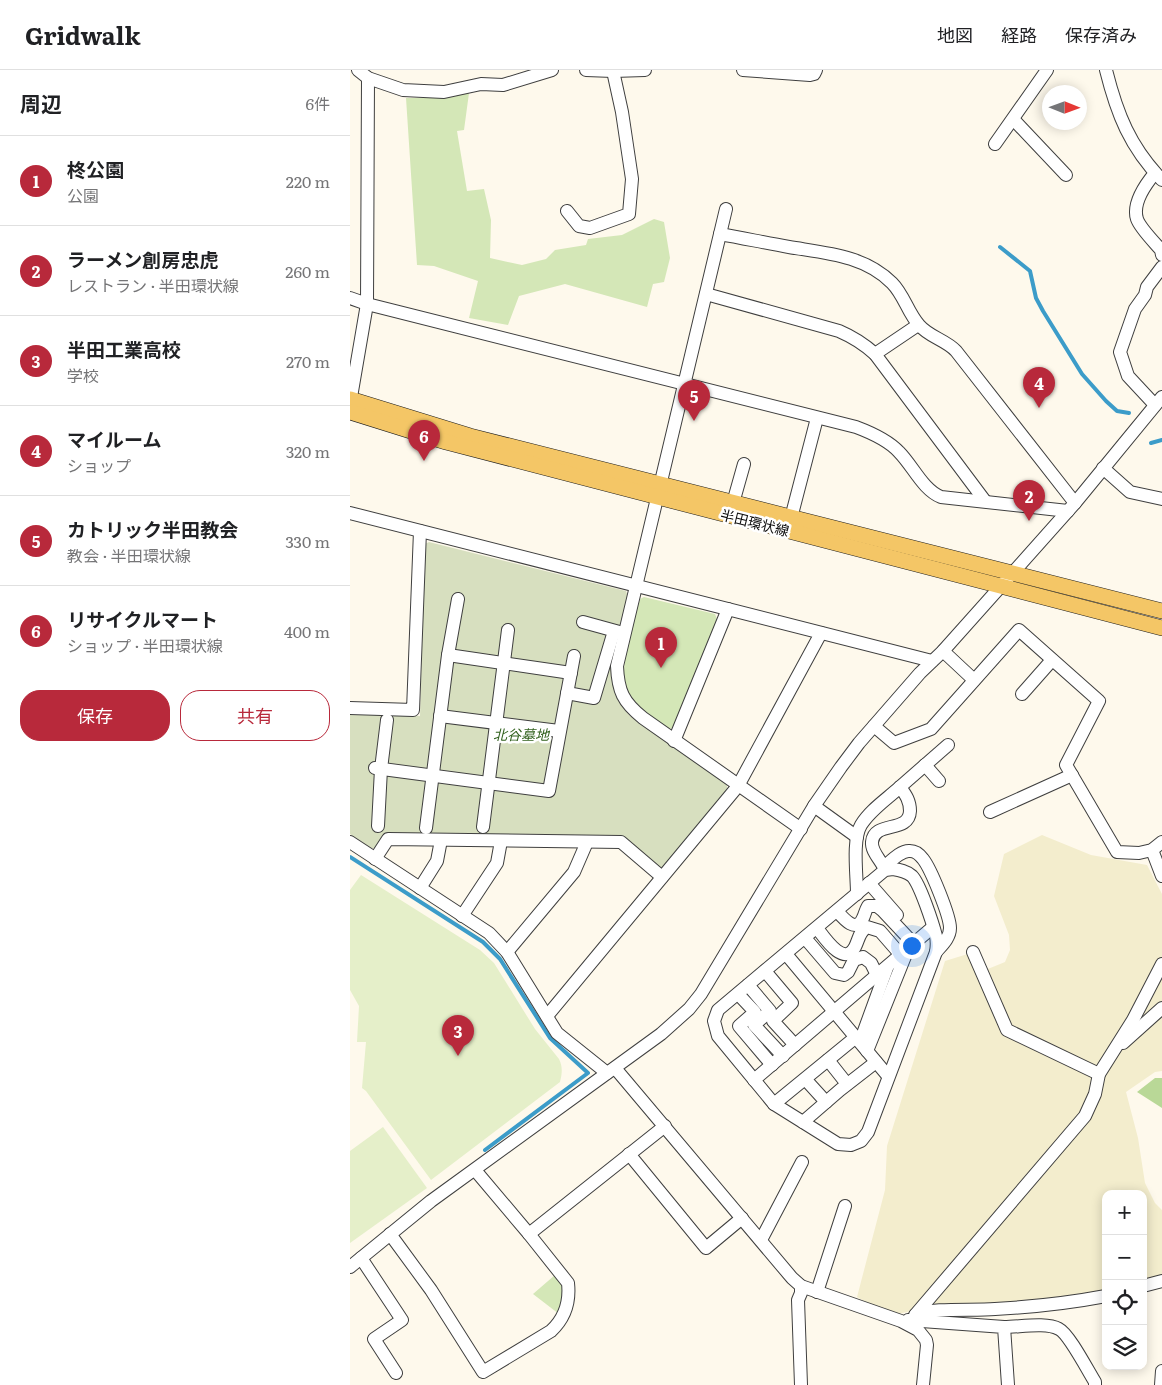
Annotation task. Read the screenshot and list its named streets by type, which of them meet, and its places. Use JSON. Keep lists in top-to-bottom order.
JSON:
{
  "streets": {
    "main road": ["半田環状線"]
  },
  "parks": ["北谷墓地"],
  "north": "right",
  "page": {
    "header": "Gridwalk",
    "nav": ["地図", "経路", "保存済み"],
    "heading": ["周辺", "6件"],
    "list": [
      {
        "mark": "1",
        "name": "柊公園",
        "note": "公園",
        "value": "220 m"
      },
      {
        "mark": "2",
        "name": "ラーメン創房忠虎",
        "note": "レストラン · 半田環状線",
        "value": "260 m"
      },
      {
        "mark": "3",
        "name": "半田工業高校",
        "note": "学校",
        "value": "270 m"
      },
      {
        "mark": "4",
        "name": "マイルーム",
        "note": "ショップ",
        "value": "320 m"
      },
      {
        "mark": "5",
        "name": "カトリック半田教会",
        "note": "教会 · 半田環状線",
        "value": "330 m"
      },
      {
        "mark": "6",
        "name": "リサイクルマート",
        "note": "ショップ · 半田環状線",
        "value": "400 m"
      }
    ],
    "pins": [
      "4",
      "5",
      "6",
      "2",
      "1",
      "3"
    ],
    "buttons": ["保存", "共有"],
    "map_buttons": ["+", "−"]
  }
}
